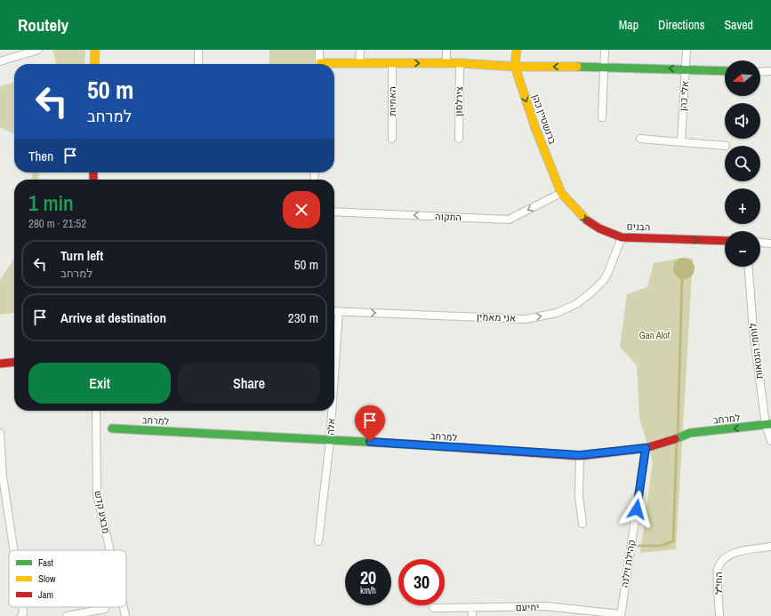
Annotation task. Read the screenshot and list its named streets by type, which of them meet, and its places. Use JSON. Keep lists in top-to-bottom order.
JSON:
{
  "streets": {
    "street": [
      "אלי כהן",
      "האחיות",
      "צירלסון",
      "ברנשטיין כהן",
      "התקוה",
      "הבנים",
      "אני מאמין",
      "לוחמי הגטאות",
      "למרחב",
      "אלה",
      "מבצע קדש",
      "קהילת וילנה",
      "החי\"ל",
      "יחיעם"
    ]
  },
  "crossings": [
    ["ברנשטיין כהן", "התקוה"],
    ["ברנשטיין כהן", "הבנים"],
    ["התקוה", "הבנים"],
    ["הבנים", "אני מאמין"],
    ["אני מאמין", "אלה"],
    ["לוחמי הגטאות", "למרחב"],
    ["למרחב", "אלה"],
    ["למרחב", "קהילת וילנה"],
    ["קהילת וילנה", "יחיעם"]
  ],
  "one_way": [
    "ברנשטיין כהן",
    "התקוה",
    "הבנים",
    "אני מאמין"
  ],
  "parks": ["Gan Alof"],
  "legend": ["Fast", "Slow", "Jam"],
  "north": "left",
  "page": {
    "header": "Routely",
    "nav": ["Map", "Directions", "Saved"],
    "map_buttons": ["+", "−"],
    "turn": ["50 m", "למרחב"],
    "then": "Then",
    "heading": ["1 min", "280 m · 21:52"],
    "list": [
      {
        "name": "Turn left",
        "note": "למרחב",
        "value": "50 m"
      },
      {
        "name": "Arrive at destination",
        "value": "230 m"
      }
    ],
    "buttons": ["Exit", "Share"],
    "speed": "20 km/h",
    "limit": "30"
  }
}
